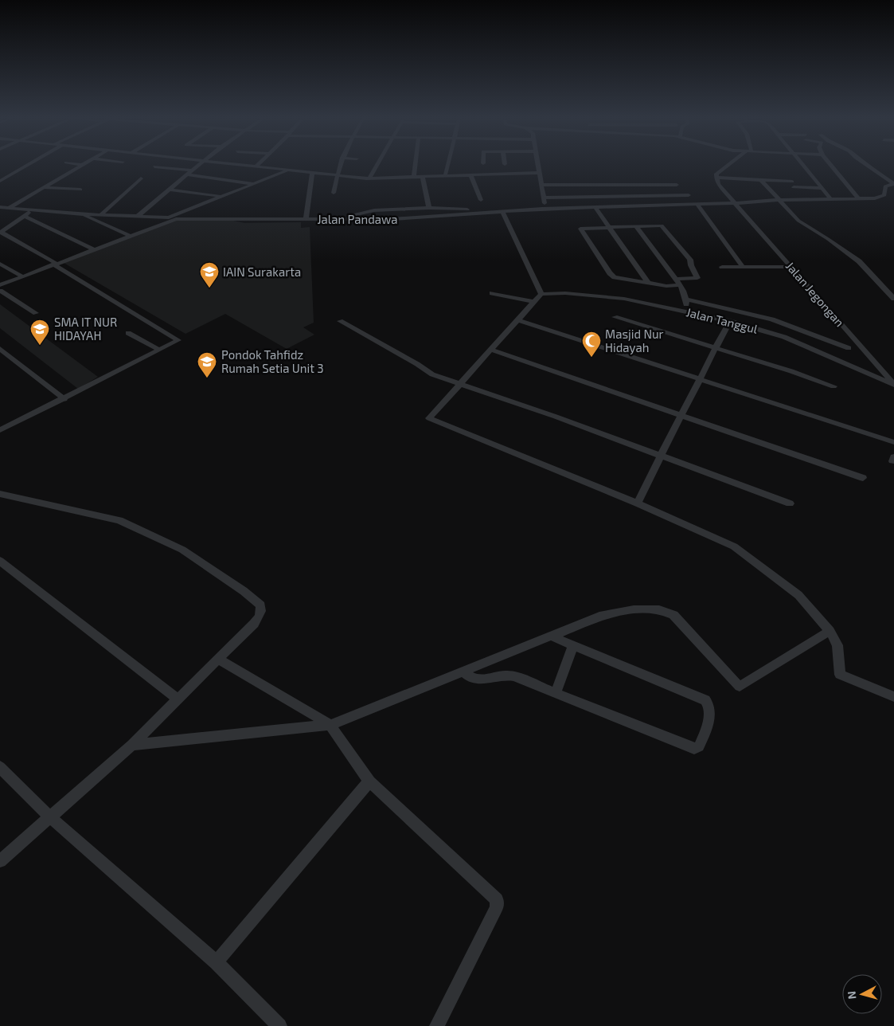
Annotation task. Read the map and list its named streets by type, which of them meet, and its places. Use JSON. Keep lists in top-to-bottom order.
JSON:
{
  "streets": {
    "street": ["Jalan Pandawa", "Jalan Jegongan", "Jalan Tanggul"]
  },
  "crossings": [
    ["Jalan Pandawa", "Jalan Jegongan"],
    ["Jalan Jegongan", "Jalan Tanggul"]
  ],
  "places": {
    "school or university": ["IAIN Surakarta", "SMA IT NUR HIDAYAH", "Pondok Tahfidz Rumah Setia Unit 3"],
    "mosque": ["Masjid Nur Hidayah"]
  },
  "north": "left"
}
